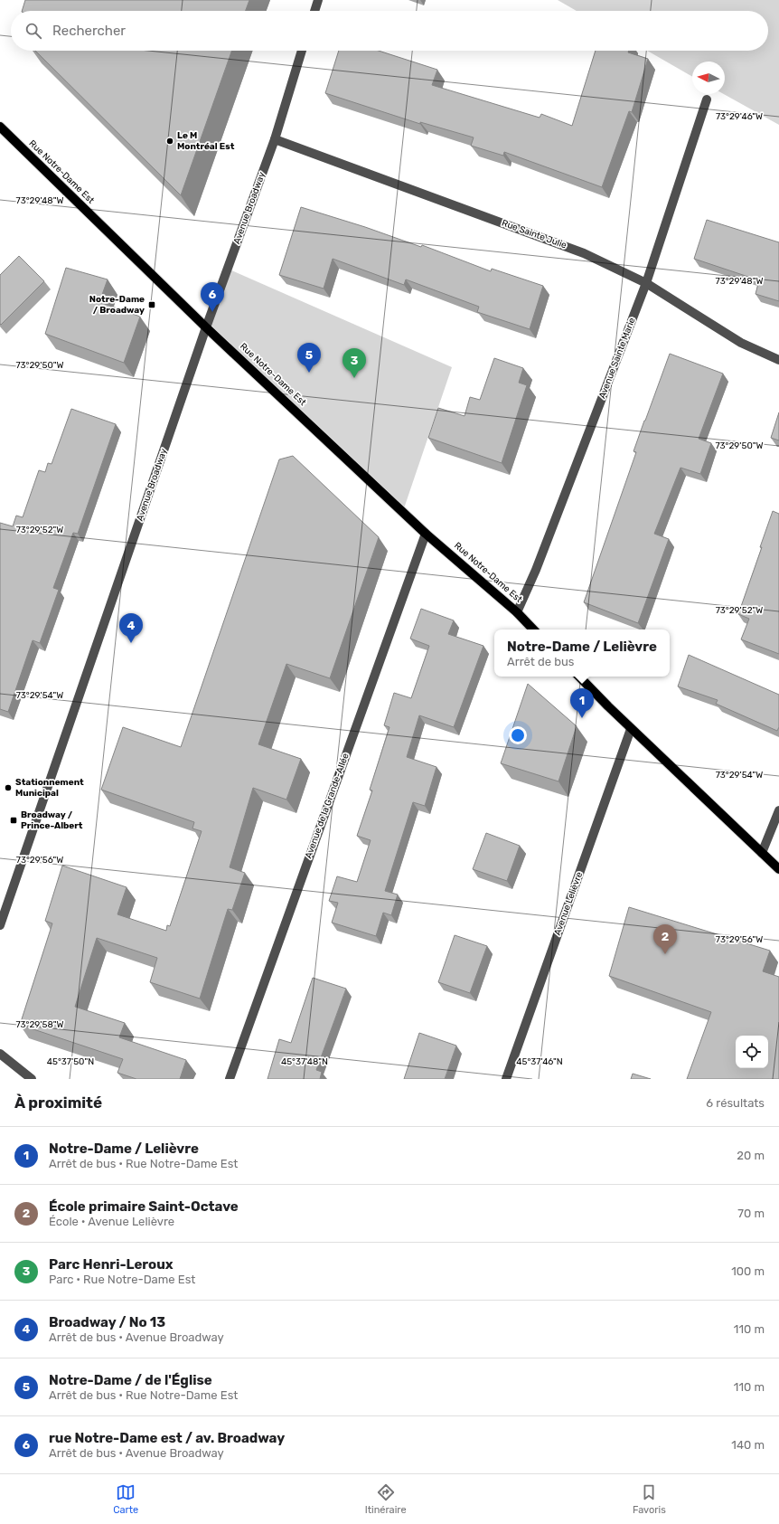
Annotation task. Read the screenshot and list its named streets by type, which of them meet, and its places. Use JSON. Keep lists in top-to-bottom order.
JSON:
{
  "streets": {
    "main road": ["Rue Notre-Dame Est"],
    "street": [
      "Avenue Broadway",
      "Rue Sainte Julie",
      "Avenue Sainte Marie",
      "Avenue de la Grande-Allée",
      "Avenue Lelièvre"
    ]
  },
  "crossings": [
    ["Rue Notre-Dame Est", "Avenue Broadway"],
    ["Rue Notre-Dame Est", "Avenue Sainte Marie"],
    ["Rue Notre-Dame Est", "Avenue de la Grande-Allée"],
    ["Avenue Broadway", "Rue Sainte Julie"],
    ["Rue Sainte Julie", "Avenue Sainte Marie"]
  ],
  "places": {
    "other": ["Le M Montréal Est", "Stationnement Municipal"],
    "transit": ["Notre-Dame / Broadway", "Broadway / Prince-Albert"]
  },
  "north": "left",
  "page": {
    "search": "Rechercher",
    "pins": [
      "6",
      "5",
      "3",
      "4",
      "1",
      "2"
    ],
    "popup": ["Notre-Dame / Lelièvre", "Arrêt de bus"],
    "heading": ["À proximité", "6 résultats"],
    "list": [
      {
        "mark": "1",
        "name": "Notre-Dame / Lelièvre",
        "note": "Arrêt de bus · Rue Notre-Dame Est",
        "value": "20 m"
      },
      {
        "mark": "2",
        "name": "École primaire Saint-Octave",
        "note": "École · Avenue Lelièvre",
        "value": "70 m"
      },
      {
        "mark": "3",
        "name": "Parc Henri-Leroux",
        "note": "Parc · Rue Notre-Dame Est",
        "value": "100 m"
      },
      {
        "mark": "4",
        "name": "Broadway / No 13",
        "note": "Arrêt de bus · Avenue Broadway",
        "value": "110 m"
      },
      {
        "mark": "5",
        "name": "Notre-Dame / de l'Église",
        "note": "Arrêt de bus · Rue Notre-Dame Est",
        "value": "110 m"
      },
      {
        "mark": "6",
        "name": "rue Notre-Dame est / av. Broadway",
        "note": "Arrêt de bus · Avenue Broadway",
        "value": "140 m"
      }
    ],
    "nav": ["Carte", "Itinéraire", "Favoris"]
  },
  "coordinates": [
    "73°29'46\"W",
    "73°29'48\"W",
    "73°29'50\"W",
    "73°29'52\"W",
    "73°29'54\"W",
    "73°29'56\"W",
    "73°29'58\"W",
    "45°37'50\"N",
    "45°37'48\"N",
    "45°37'46\"N"
  ]
}
